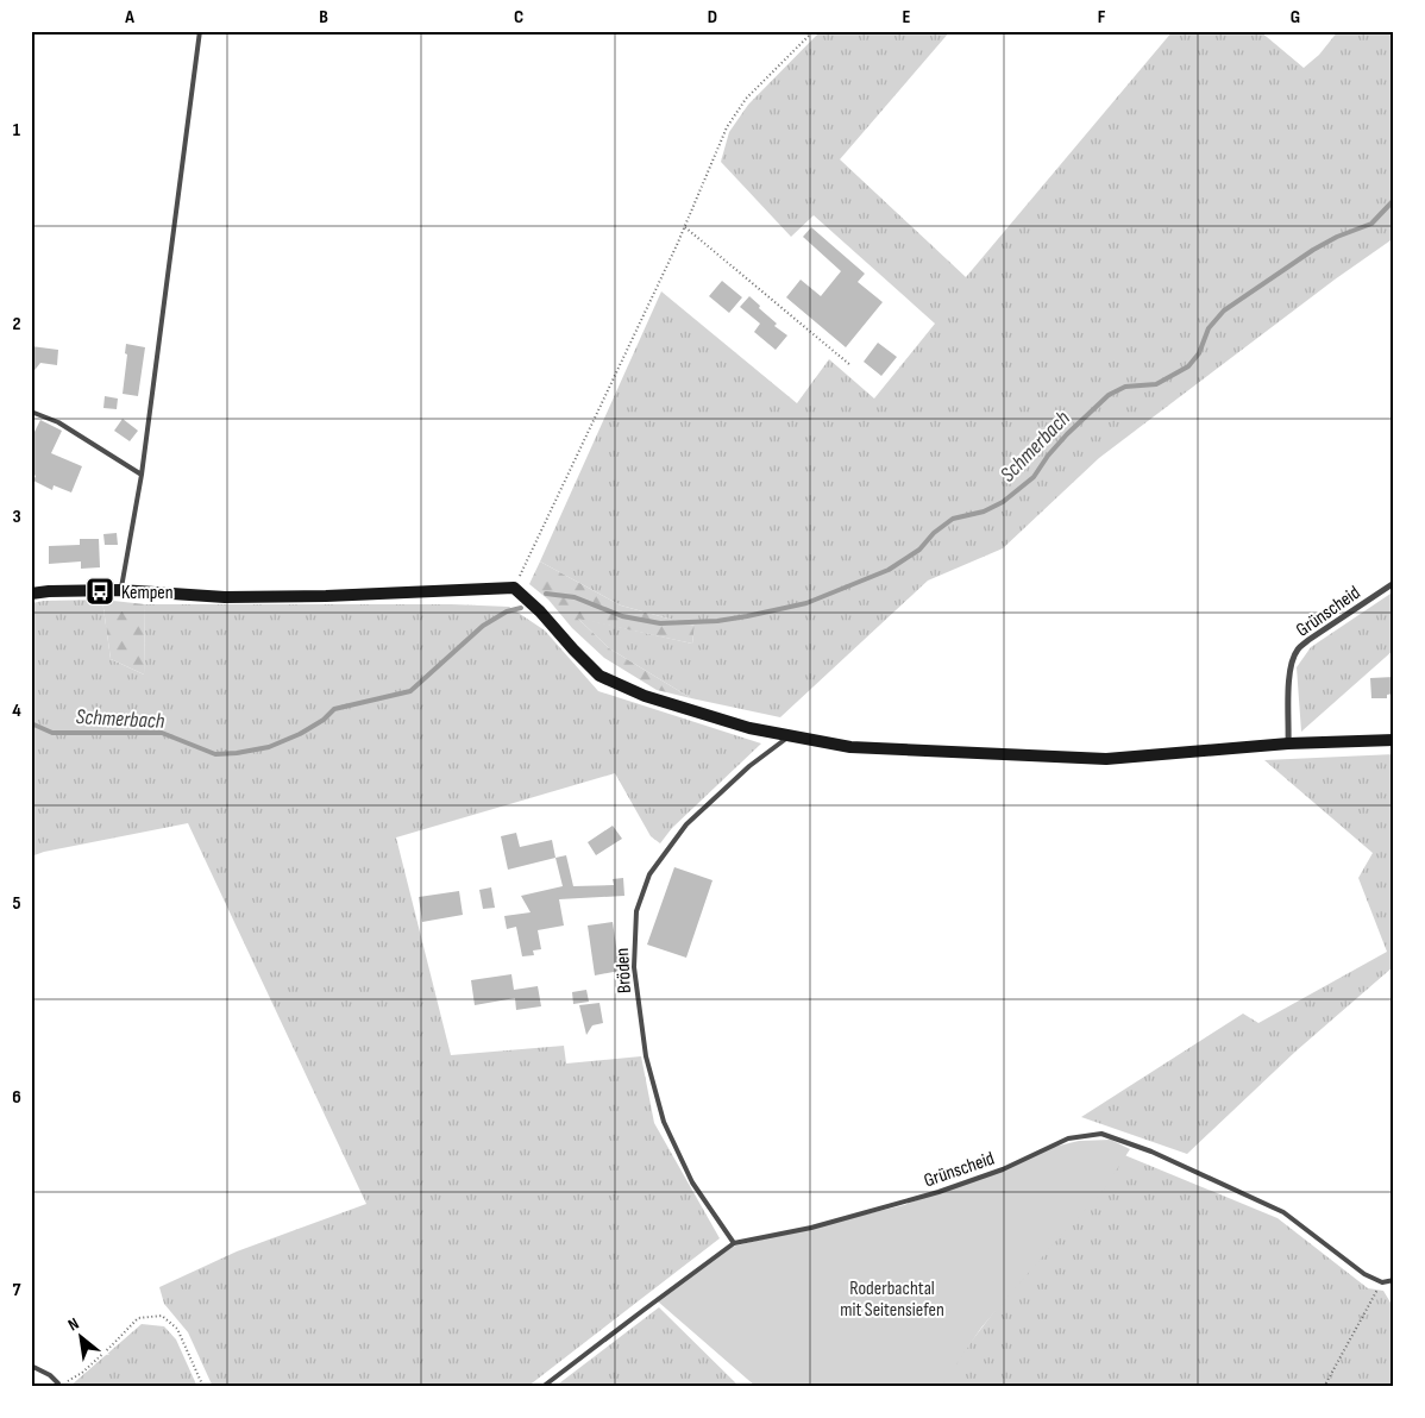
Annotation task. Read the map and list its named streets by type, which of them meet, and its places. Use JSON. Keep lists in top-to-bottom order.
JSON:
{
  "streets": {
    "street": ["Grünscheid"],
    "lane": ["Bröden"]
  },
  "crossings": [
    ["Grünscheid", "Bröden"]
  ],
  "water": ["Schmerbach"],
  "parks": ["Roderbachtal mit Seitensiefen"],
  "places": {
    "bus stop": ["Kempen"]
  },
  "north": "top left",
  "grid": {
    "columns": [
      "A",
      "B",
      "C",
      "D",
      "E",
      "F",
      "G"
    ],
    "rows": [
      "1",
      "2",
      "3",
      "4",
      "5",
      "6",
      "7"
    ]
  }
}
